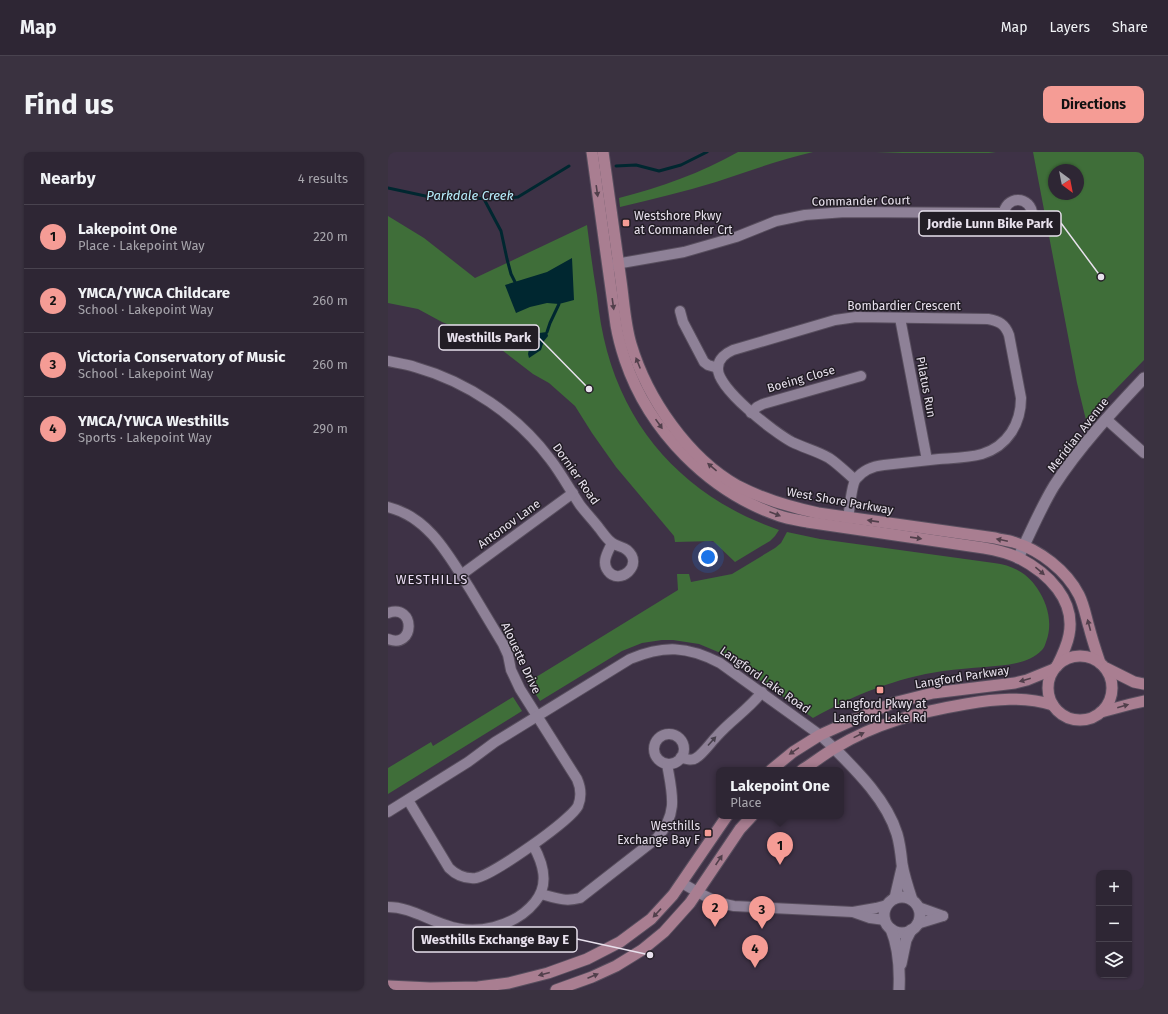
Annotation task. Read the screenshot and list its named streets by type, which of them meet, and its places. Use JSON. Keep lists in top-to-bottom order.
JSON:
{
  "streets": {
    "main road": ["West Shore Parkway", "Langford Parkway"],
    "street": [
      "Commander Court",
      "Bombardier Crescent",
      "Boeing Close",
      "Pilatus Run",
      "Meridian Avenue",
      "Dornier Road",
      "Antonov Lane",
      "Alouette Drive",
      "Langford Lake Road"
    ]
  },
  "crossings": [
    ["Commander Court", "West Shore Parkway"],
    ["Bombardier Crescent", "Pilatus Run"],
    ["Meridian Avenue", "West Shore Parkway"],
    ["Dornier Road", "Antonov Lane"],
    ["West Shore Parkway", "Langford Parkway"],
    ["Antonov Lane", "Alouette Drive"],
    ["Alouette Drive", "Langford Lake Road"],
    ["Langford Parkway", "Langford Lake Road"]
  ],
  "districts": ["WESTHILLS"],
  "water": ["Parkdale Creek"],
  "places": {
    "transit": ["Westshore Pkwy at Commander Crt", "Langford Pkwy at Langford Lake Rd", "Westhills Exchange Bay F"],
    "other": ["Jordie Lunn Bike Park", "Westhills Park", "Westhills Exchange Bay E"]
  },
  "north": "bottom right",
  "page": {
    "header": "Map",
    "nav": ["Map", "Layers", "Share"],
    "buttons": "Directions",
    "title": "Find us",
    "heading": ["Nearby", "4 results"],
    "list": [
      {
        "mark": "1",
        "name": "Lakepoint One",
        "note": "Place · Lakepoint Way",
        "value": "220 m"
      },
      {
        "mark": "2",
        "name": "YMCA/YWCA Childcare",
        "note": "School · Lakepoint Way",
        "value": "260 m"
      },
      {
        "mark": "3",
        "name": "Victoria Conservatory of Music",
        "note": "School · Lakepoint Way",
        "value": "260 m"
      },
      {
        "mark": "4",
        "name": "YMCA/YWCA Westhills",
        "note": "Sports · Lakepoint Way",
        "value": "290 m"
      }
    ],
    "popup": ["Lakepoint One", "Place"],
    "pins": [
      "1",
      "2",
      "3",
      "4"
    ],
    "map_buttons": ["+", "−"]
  }
}
